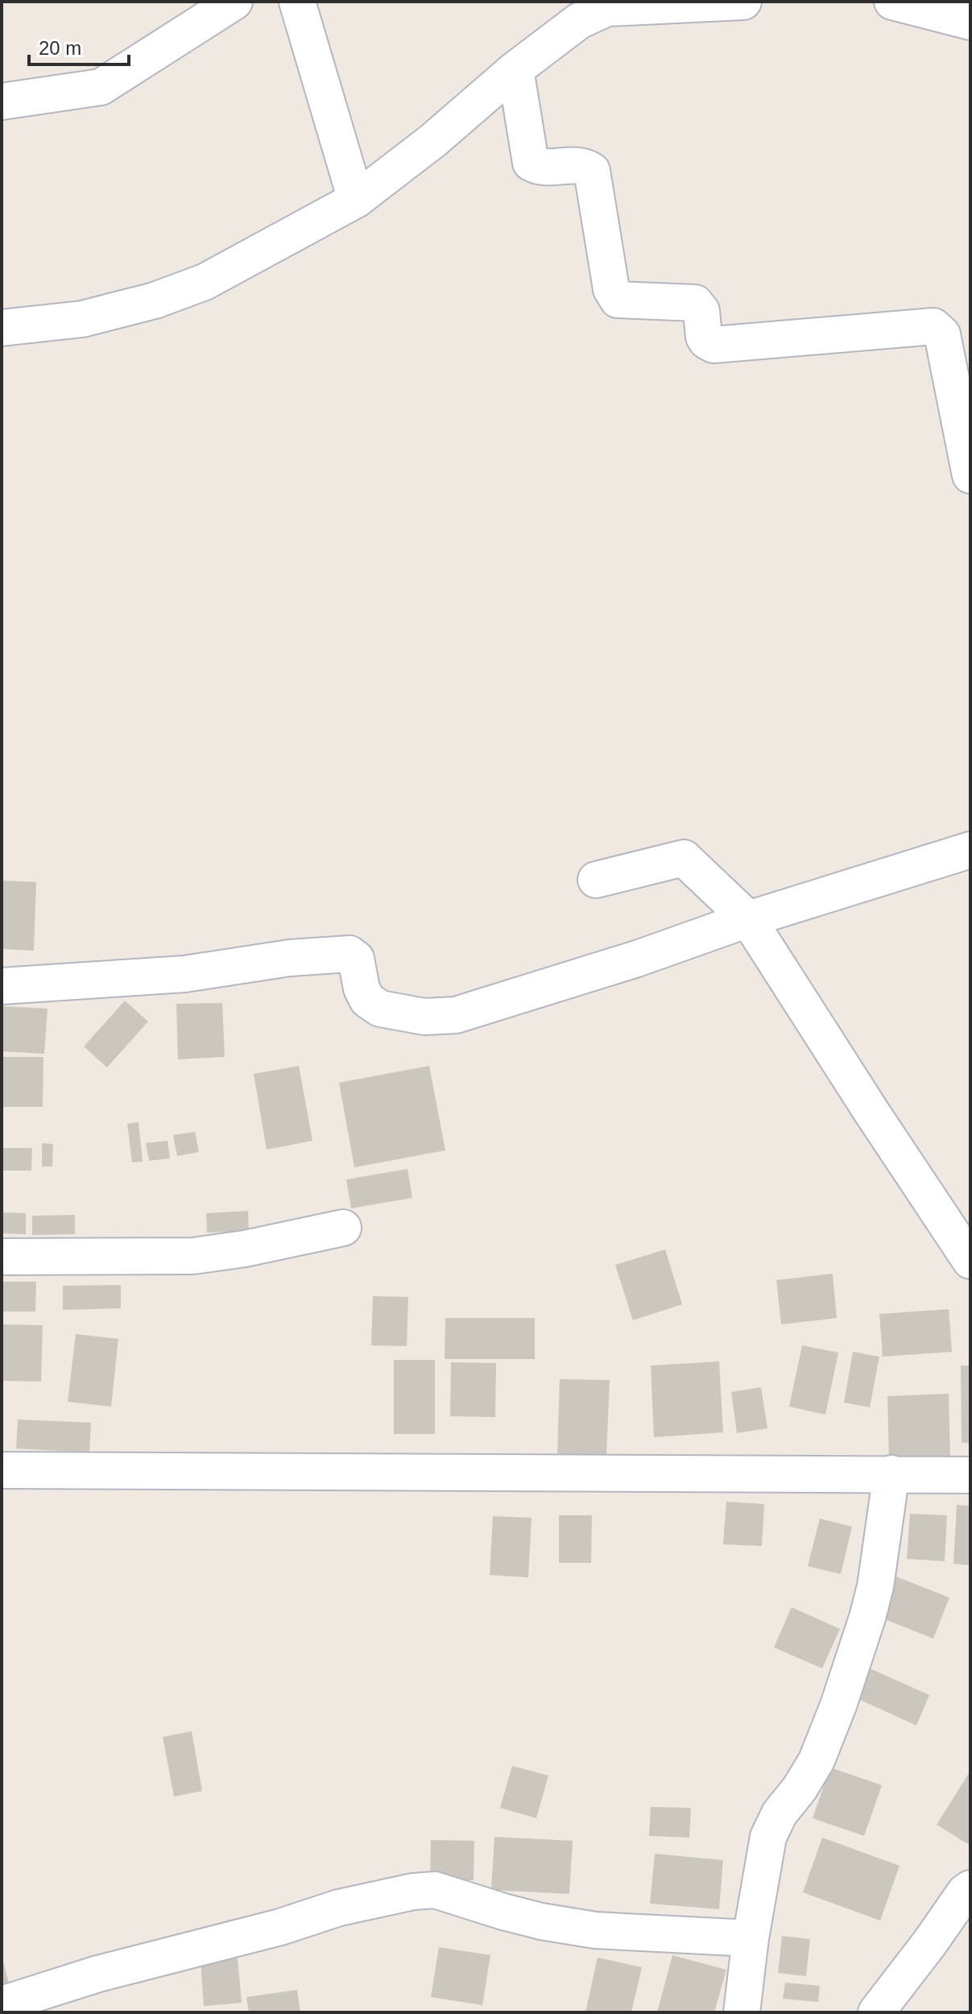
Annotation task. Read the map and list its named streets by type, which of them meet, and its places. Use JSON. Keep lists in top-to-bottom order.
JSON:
{
  "scale_bar": "20 m"
}
